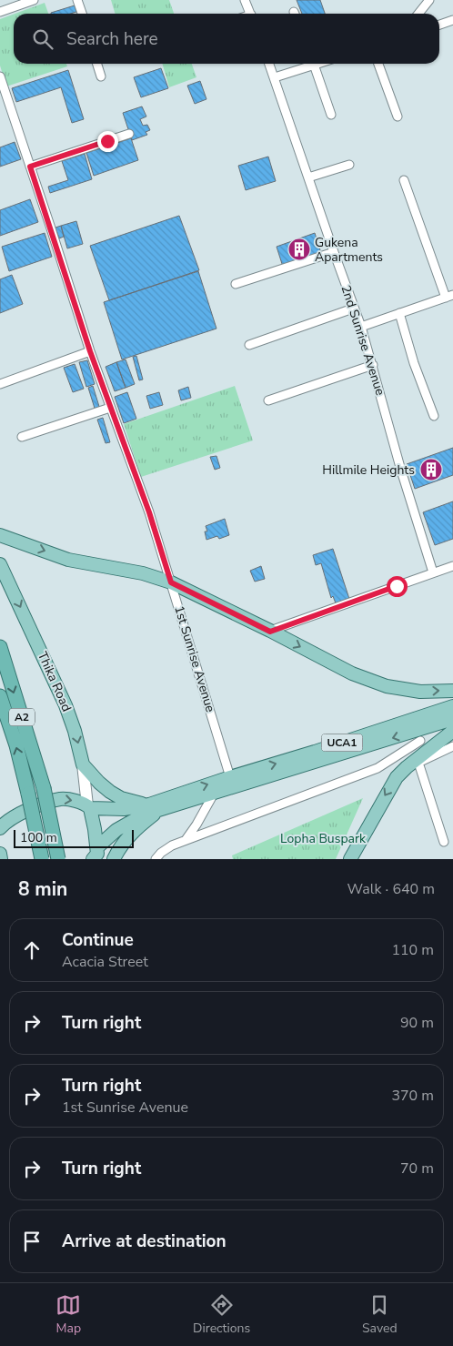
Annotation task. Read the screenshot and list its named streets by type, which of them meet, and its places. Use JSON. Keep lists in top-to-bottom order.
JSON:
{
  "streets": {
    "highway": ["A2"],
    "main road": ["Thika Road", "UCA1"],
    "street": ["2nd Sunrise Avenue", "1st Sunrise Avenue"]
  },
  "crossings": [
    ["1st Sunrise Avenue", "UCA1"],
    ["Thika Road", "UCA1"]
  ],
  "one_way": ["Thika Road"],
  "parks": ["Lopha Buspark"],
  "places": {
    "building": ["Gukena Apartments", "Hillmile Heights"]
  },
  "scale_bar": "100 m",
  "page": {
    "search": "Search here",
    "scale": "100 m",
    "heading": ["8 min", "Walk · 640 m"],
    "list": [
      ["Continue", "Acacia Street", "110 m"],
      ["Turn right", "90 m"],
      ["Turn right", "1st Sunrise Avenue", "370 m"],
      ["Turn right", "70 m"],
      "Arrive at destination"
    ],
    "nav": ["Map", "Directions", "Saved"]
  }
}
